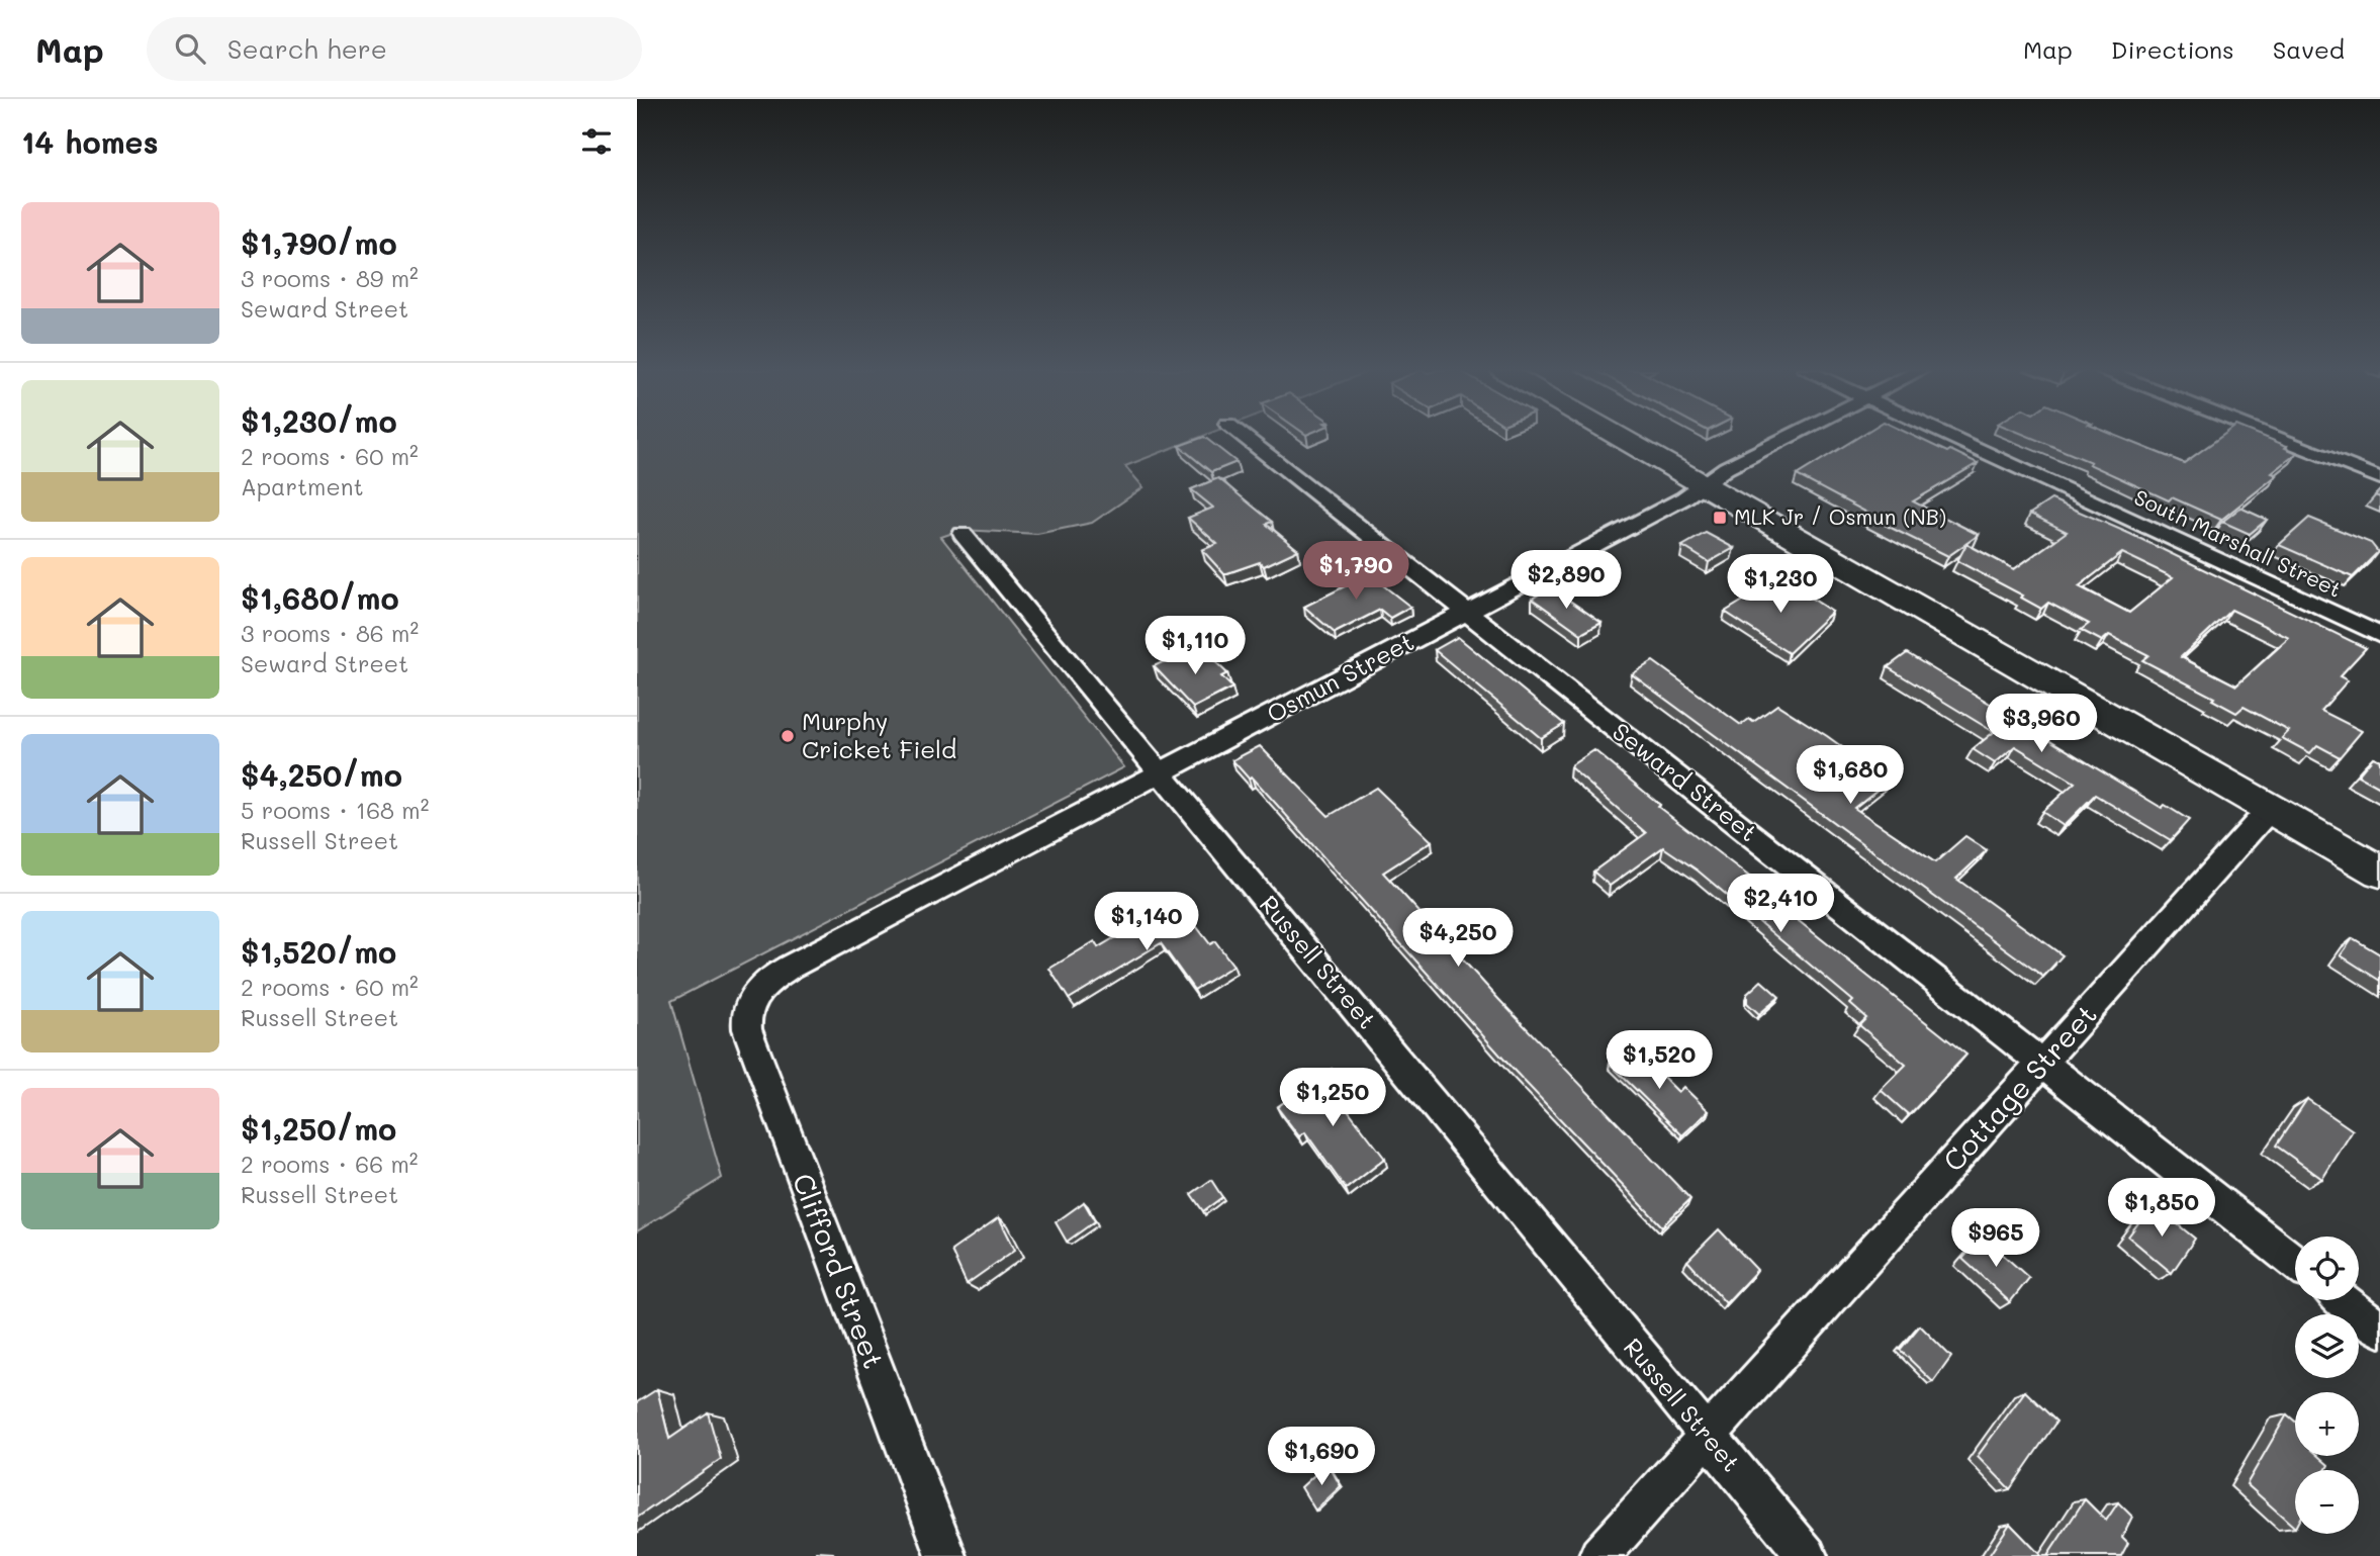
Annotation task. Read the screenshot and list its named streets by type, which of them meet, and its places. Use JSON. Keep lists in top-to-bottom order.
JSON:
{
  "streets": {
    "street": [
      "South Marshall Street",
      "Osmun Street",
      "Seward Street",
      "Russell Street",
      "Cottage Street",
      "Clifford Street"
    ]
  },
  "crossings": [
    ["Osmun Street", "Seward Street"],
    ["Osmun Street", "Russell Street"],
    ["Osmun Street", "Clifford Street"],
    ["Seward Street", "Cottage Street"],
    ["Russell Street", "Cottage Street"]
  ],
  "places": {
    "transit": ["MLK Jr / Osmun (NB)"],
    "other": ["Murphy Cricket Field"]
  },
  "page": {
    "header": "Map",
    "search": "Search here",
    "nav": ["Map", "Directions", "Saved"],
    "heading": "14 homes",
    "list": [
      {
        "name": "$1,790/mo",
        "note": "3 rooms · 89 m² · Seward Street"
      },
      {
        "name": "$1,230/mo",
        "note": "2 rooms · 60 m² · Apartment"
      },
      {
        "name": "$1,680/mo",
        "note": "3 rooms · 86 m² · Seward Street"
      },
      {
        "name": "$4,250/mo",
        "note": "5 rooms · 168 m² · Russell Street"
      },
      {
        "name": "$1,520/mo",
        "note": "2 rooms · 60 m² · Russell Street"
      },
      {
        "name": "$1,250/mo",
        "note": "2 rooms · 66 m² · Russell Street"
      }
    ],
    "price": [
      "$1,790",
      "$2,890",
      "$1,230",
      "$1,110",
      "$3,960",
      "$1,680",
      "$2,410",
      "$1,140",
      "$4,250",
      "$1,520",
      "$1,250",
      "$1,850",
      "$965",
      "$1,690"
    ],
    "map_buttons": ["+", "−"]
  }
}
